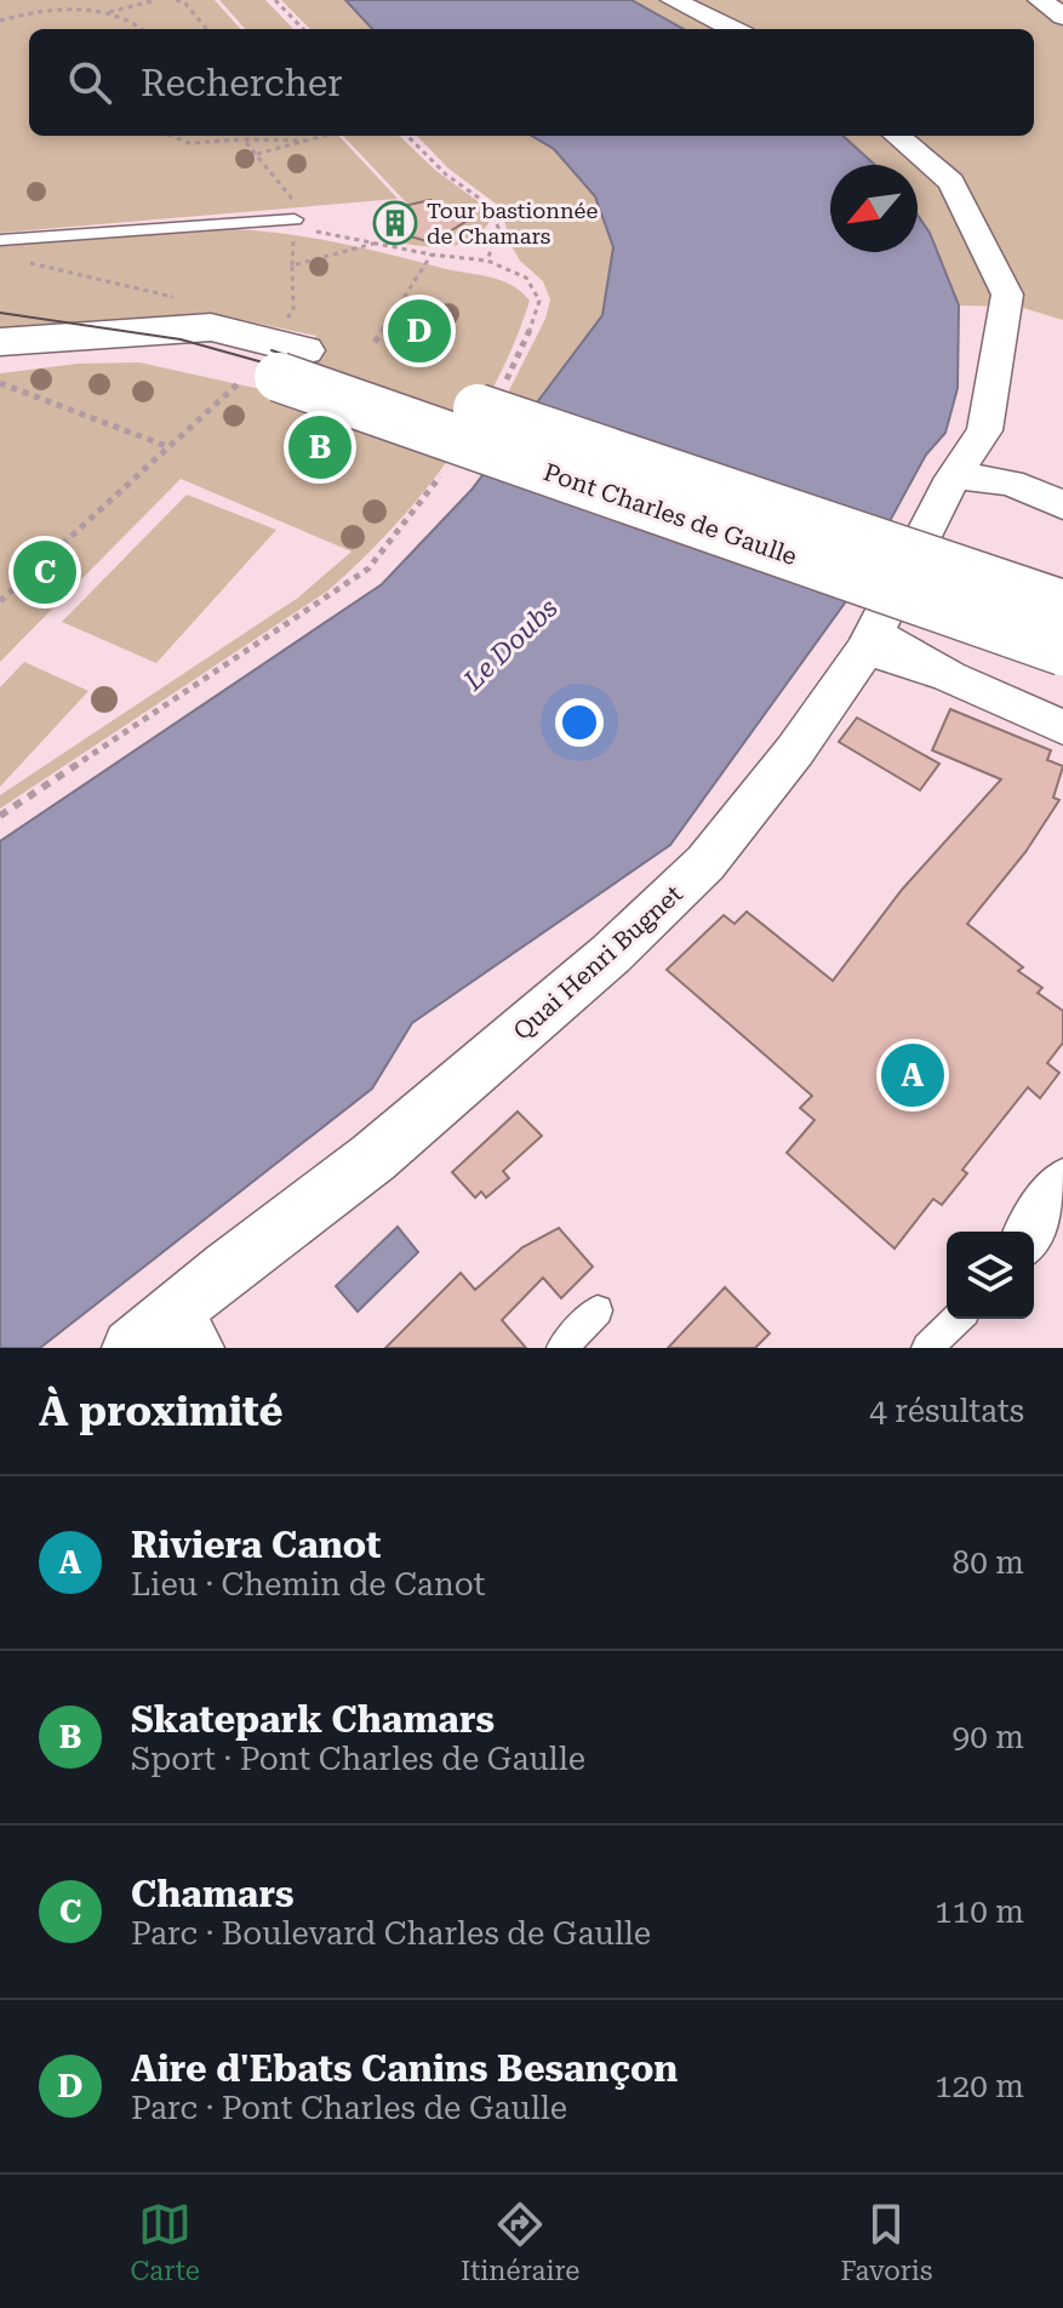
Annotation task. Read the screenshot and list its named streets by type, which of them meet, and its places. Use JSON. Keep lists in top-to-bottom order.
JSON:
{
  "streets": {
    "main road": ["Pont Charles de Gaulle"],
    "street": ["Quai Henri Bugnet"]
  },
  "water": ["Le Doubs"],
  "places": {
    "building": ["Tour bastionnée de Chamars"]
  },
  "north": "bottom left",
  "page": {
    "search": "Rechercher",
    "pins": [
      "D",
      "B",
      "C",
      "A"
    ],
    "heading": ["À proximité", "4 résultats"],
    "list": [
      {
        "mark": "A",
        "name": "Riviera Canot",
        "note": "Lieu · Chemin de Canot",
        "value": "80 m"
      },
      {
        "mark": "B",
        "name": "Skatepark Chamars",
        "note": "Sport · Pont Charles de Gaulle",
        "value": "90 m"
      },
      {
        "mark": "C",
        "name": "Chamars",
        "note": "Parc · Boulevard Charles de Gaulle",
        "value": "110 m"
      },
      {
        "mark": "D",
        "name": "Aire d'Ebats Canins Besançon",
        "note": "Parc · Pont Charles de Gaulle",
        "value": "120 m"
      }
    ],
    "nav": ["Carte", "Itinéraire", "Favoris"]
  }
}
